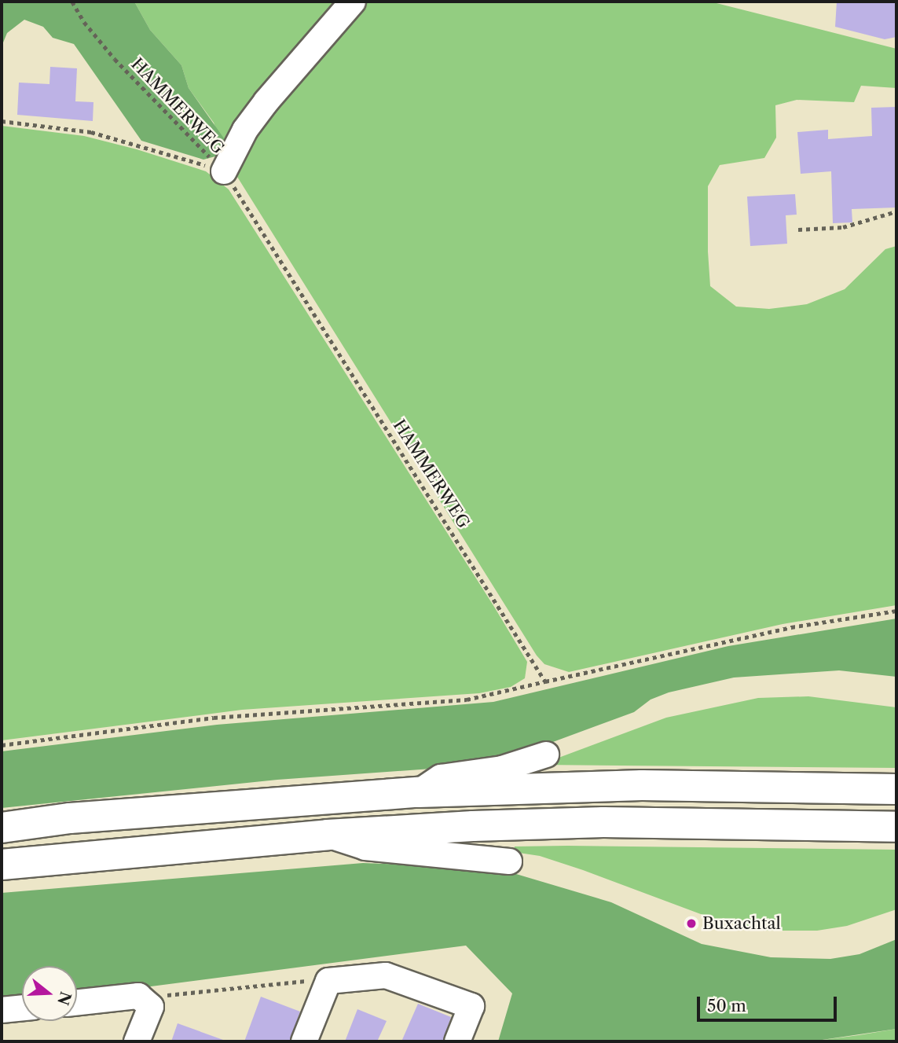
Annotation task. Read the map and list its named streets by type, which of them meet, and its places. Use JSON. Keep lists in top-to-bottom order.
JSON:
{
  "streets": {
    "path": ["HAMMERWEG"]
  },
  "places": ["Buxachtal"],
  "scale_bar": "50 m",
  "north": "right"
}
